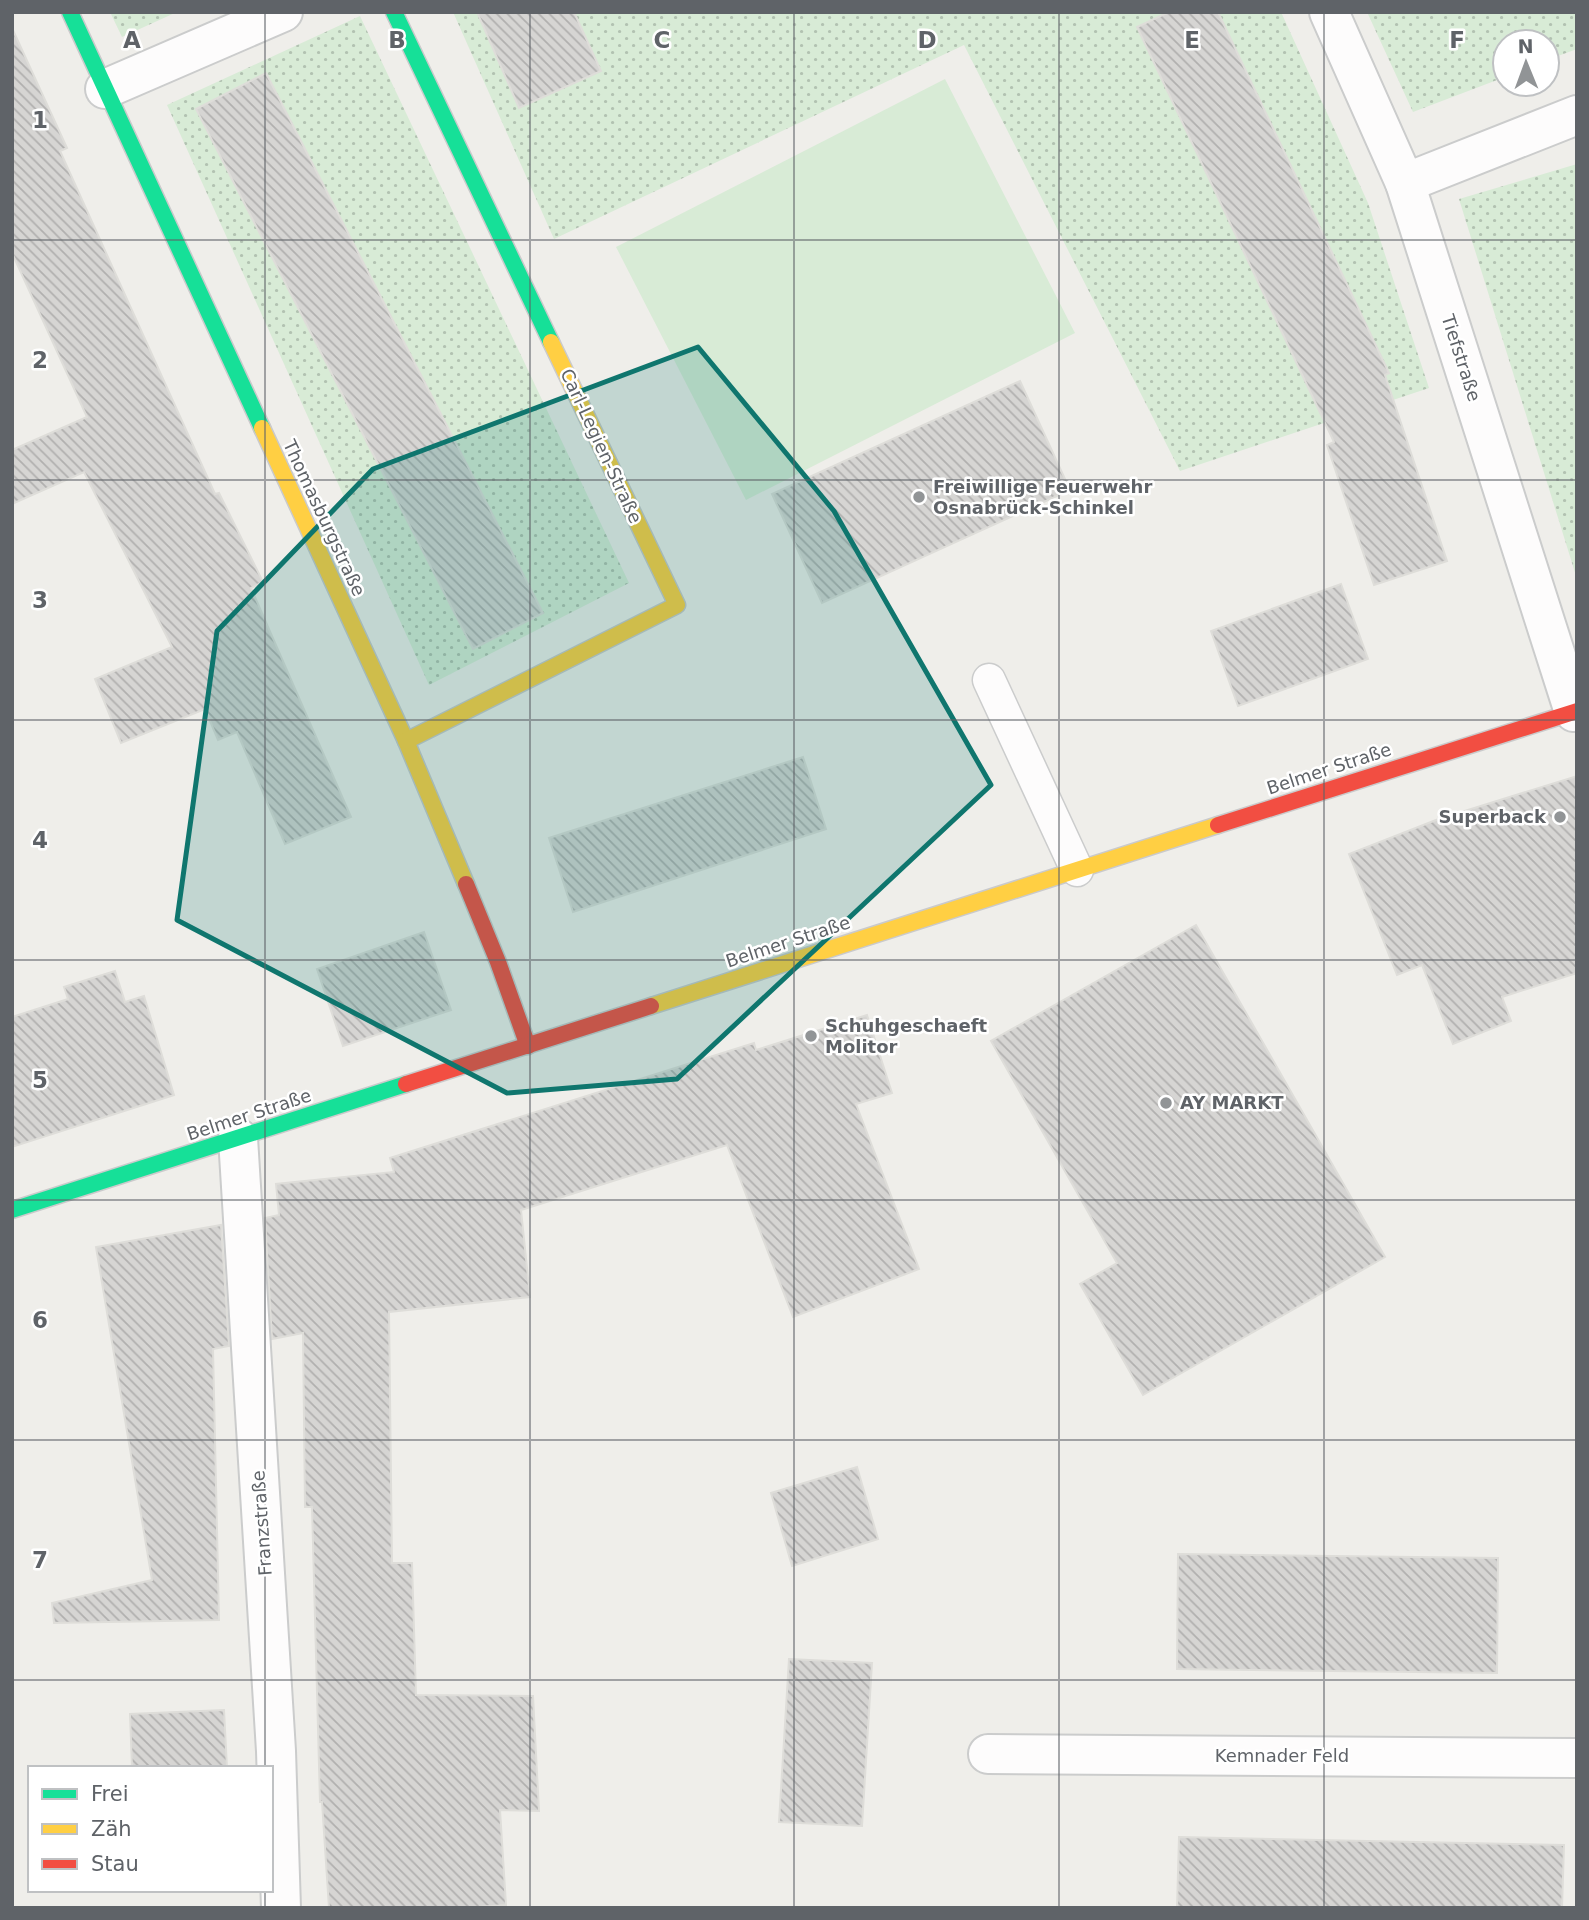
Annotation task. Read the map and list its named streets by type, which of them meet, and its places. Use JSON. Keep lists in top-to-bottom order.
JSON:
{
  "streets": {
    "street": [
      "Tiefstraße",
      "Carl-Legien-Straße",
      "Thomasburgstraße",
      "Belmer Straße",
      "Franzstraße",
      "Kemnader Feld"
    ]
  },
  "crossings": [
    ["Tiefstraße", "Belmer Straße"],
    ["Carl-Legien-Straße", "Thomasburgstraße"],
    ["Thomasburgstraße", "Belmer Straße"],
    ["Belmer Straße", "Franzstraße"]
  ],
  "places": [
    "Freiwillige Feuerwehr Osnabrück-Schinkel",
    "Superback",
    "Schuhgeschaeft Molitor",
    "AY MARKT"
  ],
  "legend": ["Frei", "Zäh", "Stau"],
  "north": "top",
  "grid": {
    "columns": [
      "A",
      "B",
      "C",
      "D",
      "E",
      "F"
    ],
    "rows": [
      "1",
      "2",
      "3",
      "4",
      "5",
      "6",
      "7"
    ]
  }
}
